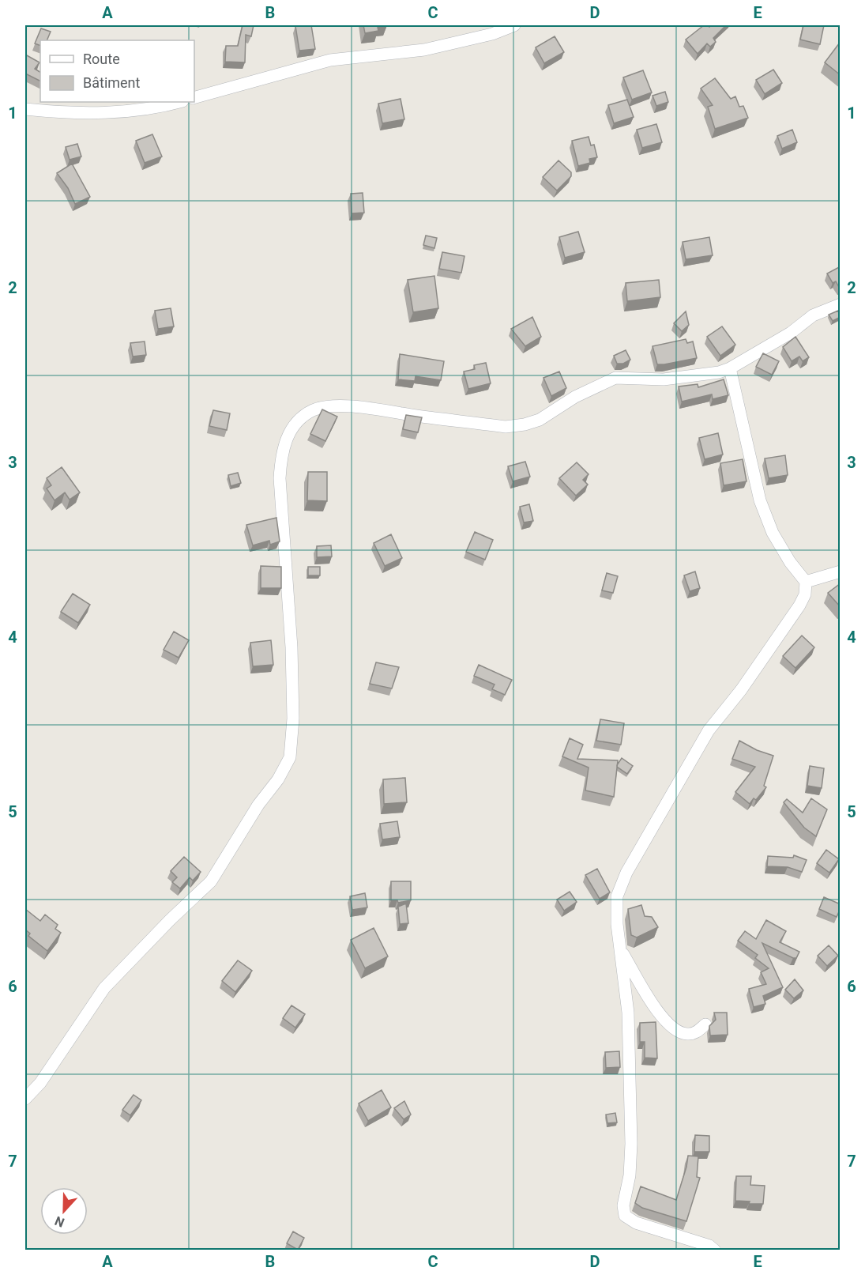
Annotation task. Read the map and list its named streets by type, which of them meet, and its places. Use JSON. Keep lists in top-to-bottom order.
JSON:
{
  "legend": ["Route", "Bâtiment"],
  "north": "bottom",
  "grid": {
    "columns": [
      "A",
      "B",
      "C",
      "D",
      "E"
    ],
    "rows": [
      "1",
      "2",
      "3",
      "4",
      "5",
      "6",
      "7"
    ]
  }
}
